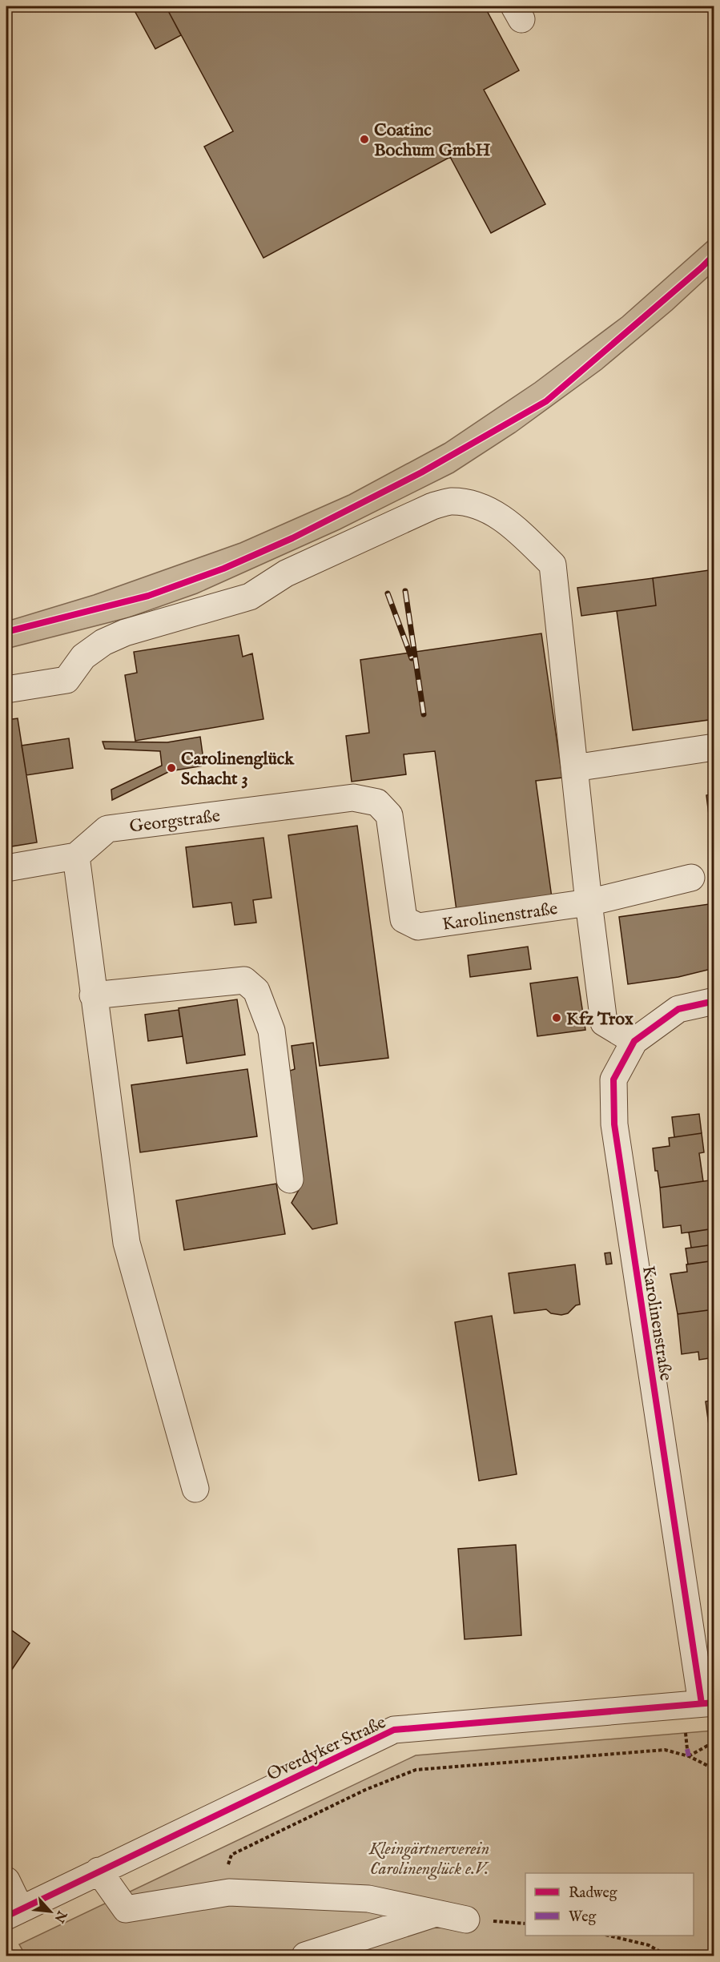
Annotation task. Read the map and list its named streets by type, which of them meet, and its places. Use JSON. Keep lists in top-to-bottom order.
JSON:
{
  "streets": {
    "street": ["Georgstraße", "Karolinenstraße", "Overdyker Straße"]
  },
  "crossings": [
    ["Georgstraße", "Karolinenstraße"],
    ["Karolinenstraße", "Overdyker Straße"]
  ],
  "parks": ["Kleingärtnerverein Carolinenglück e.V."],
  "places": ["Coatinc Bochum GmbH", "Carolinenglück Schacht 3", "Kfz Trox"],
  "legend": ["Radweg", "Weg"],
  "north": "bottom right"
}
